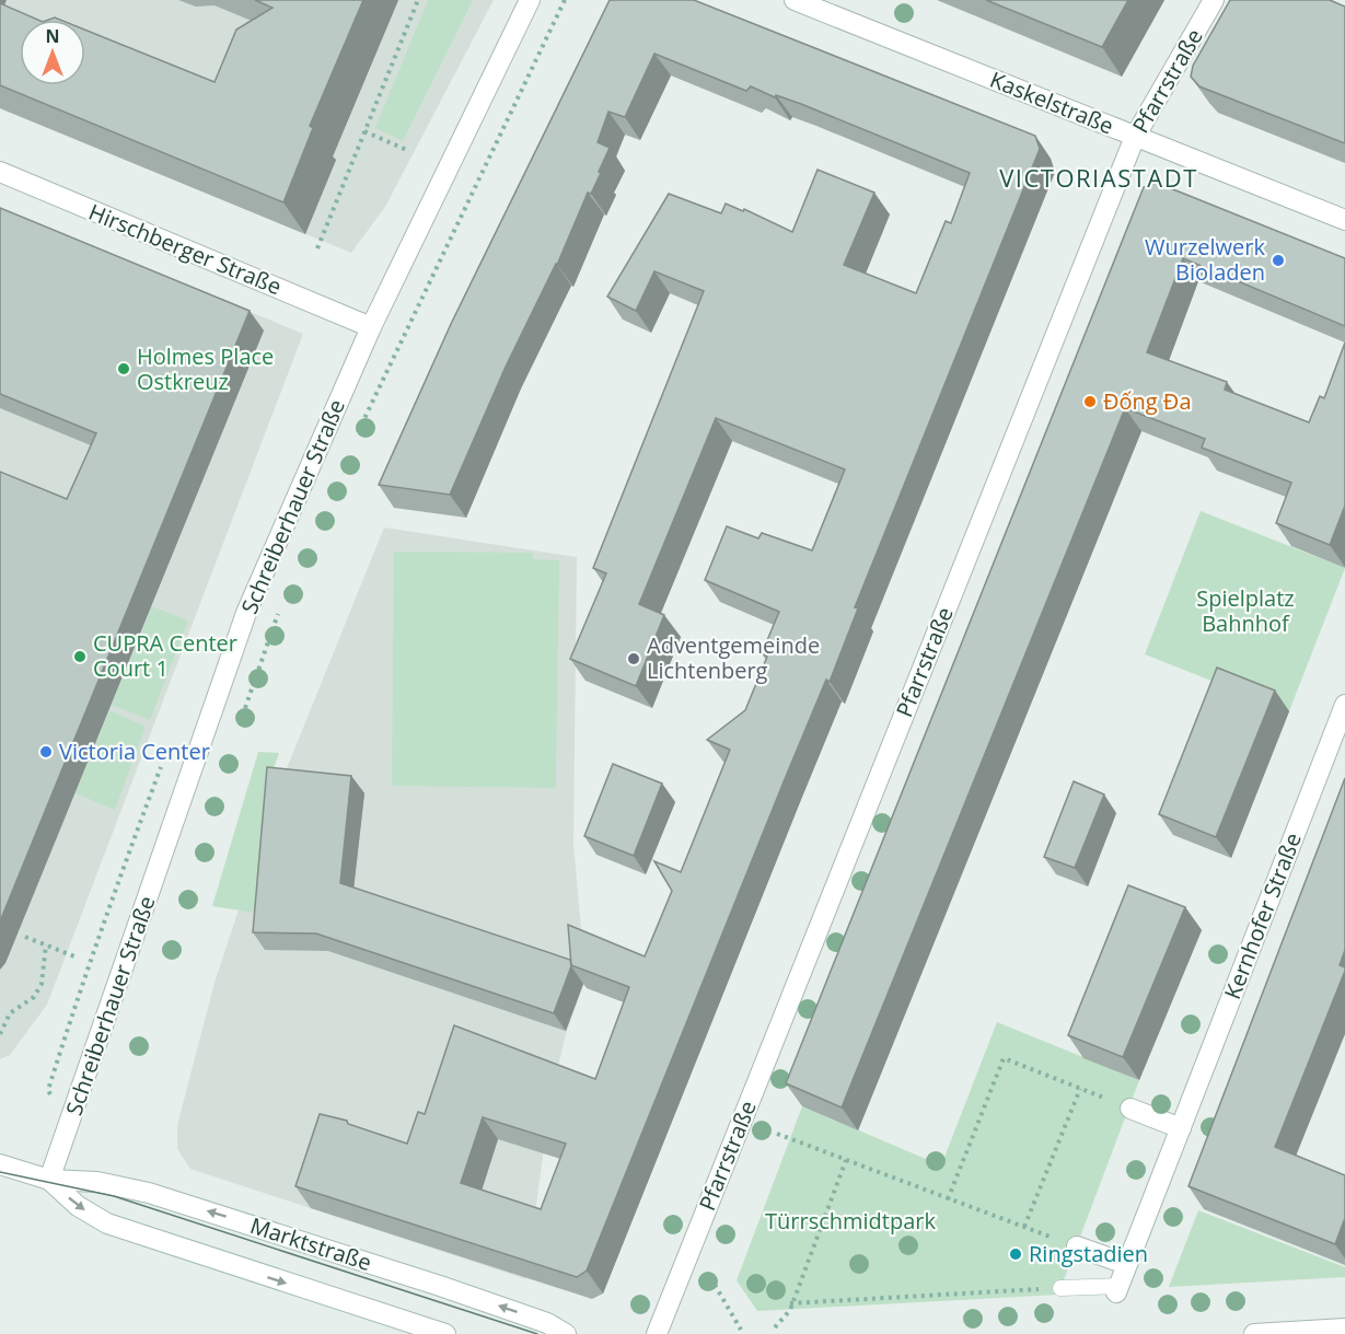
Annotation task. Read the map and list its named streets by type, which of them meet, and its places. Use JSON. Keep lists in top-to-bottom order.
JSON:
{
  "streets": {
    "street": [
      "Pfarrstraße",
      "Kaskelstraße",
      "Hirschberger Straße",
      "Schreiberhauer Straße",
      "Kernhofer Straße",
      "Marktstraße"
    ]
  },
  "crossings": [
    ["Pfarrstraße", "Kaskelstraße"],
    ["Hirschberger Straße", "Schreiberhauer Straße"],
    ["Schreiberhauer Straße", "Marktstraße"]
  ],
  "districts": ["VICTORIASTADT"],
  "parks": ["Spielplatz Bahnhof", "Türrschmidtpark"],
  "places": [
    "Wurzelwerk Bioladen",
    "Holmes Place Ostkreuz",
    "Đống Đa",
    "CUPRA Center Court 1",
    "Adventgemeinde Lichtenberg",
    "Victoria Center",
    "Ringstadien"
  ],
  "north": "top"
}
